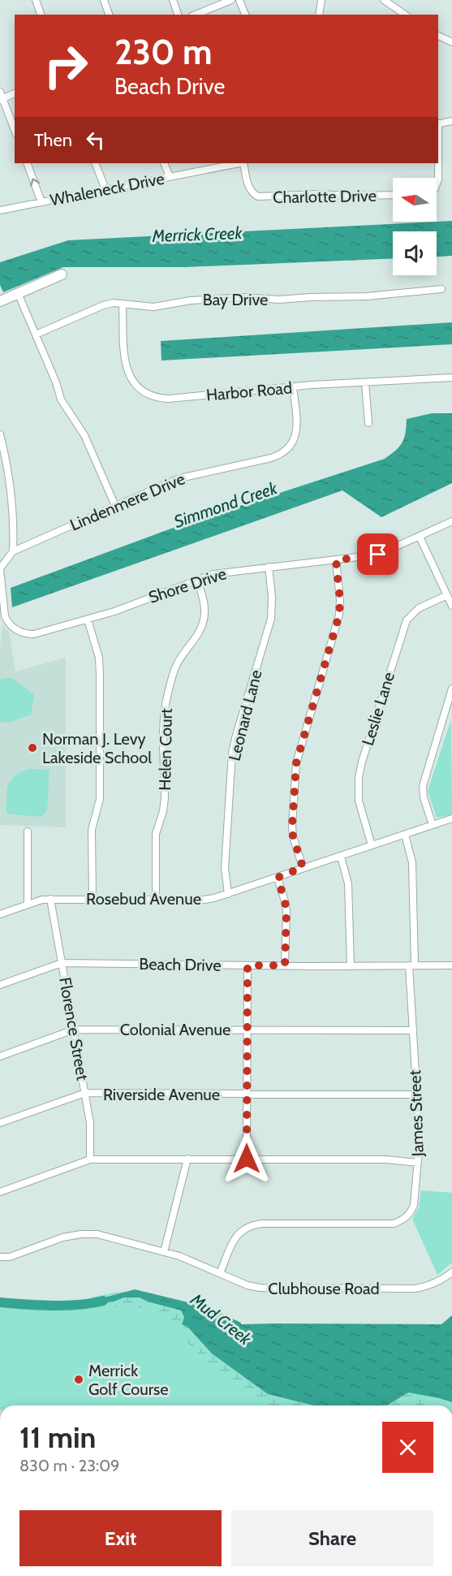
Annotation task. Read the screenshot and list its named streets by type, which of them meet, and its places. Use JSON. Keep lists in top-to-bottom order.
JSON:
{
  "streets": {
    "street": [
      "Whaleneck Drive",
      "Charlotte Drive",
      "Bay Drive",
      "Harbor Road",
      "Lindenmere Drive",
      "Shore Drive",
      "Leslie Lane",
      "Leonard Lane",
      "Helen Court",
      "Rosebud Avenue",
      "Beach Drive",
      "Florence Street",
      "Colonial Avenue",
      "Riverside Avenue",
      "James Street",
      "Clubhouse Road"
    ]
  },
  "crossings": [
    ["Bay Drive", "Harbor Road"],
    ["Harbor Road", "Lindenmere Drive"],
    ["Lindenmere Drive", "Shore Drive"],
    ["Shore Drive", "Leonard Lane"],
    ["Shore Drive", "Helen Court"],
    ["Leslie Lane", "Rosebud Avenue"],
    ["Leonard Lane", "Rosebud Avenue"],
    ["Helen Court", "Rosebud Avenue"],
    ["Rosebud Avenue", "Florence Street"],
    ["Rosebud Avenue", "James Street"],
    ["Beach Drive", "Florence Street"],
    ["Beach Drive", "James Street"],
    ["Florence Street", "Colonial Avenue"],
    ["Florence Street", "Riverside Avenue"],
    ["Colonial Avenue", "James Street"],
    ["Riverside Avenue", "James Street"],
    ["James Street", "Clubhouse Road"]
  ],
  "water": ["Merrick Creek", "Simmond Creek", "Mud Creek"],
  "places": ["Norman J. Levy Lakeside School", "Merrick Golf Course"],
  "north": "left",
  "page": {
    "turn": ["230 m", "Beach Drive"],
    "then": "Then",
    "heading": ["11 min", "830 m · 23:09"],
    "buttons": ["Exit", "Share"]
  }
}
